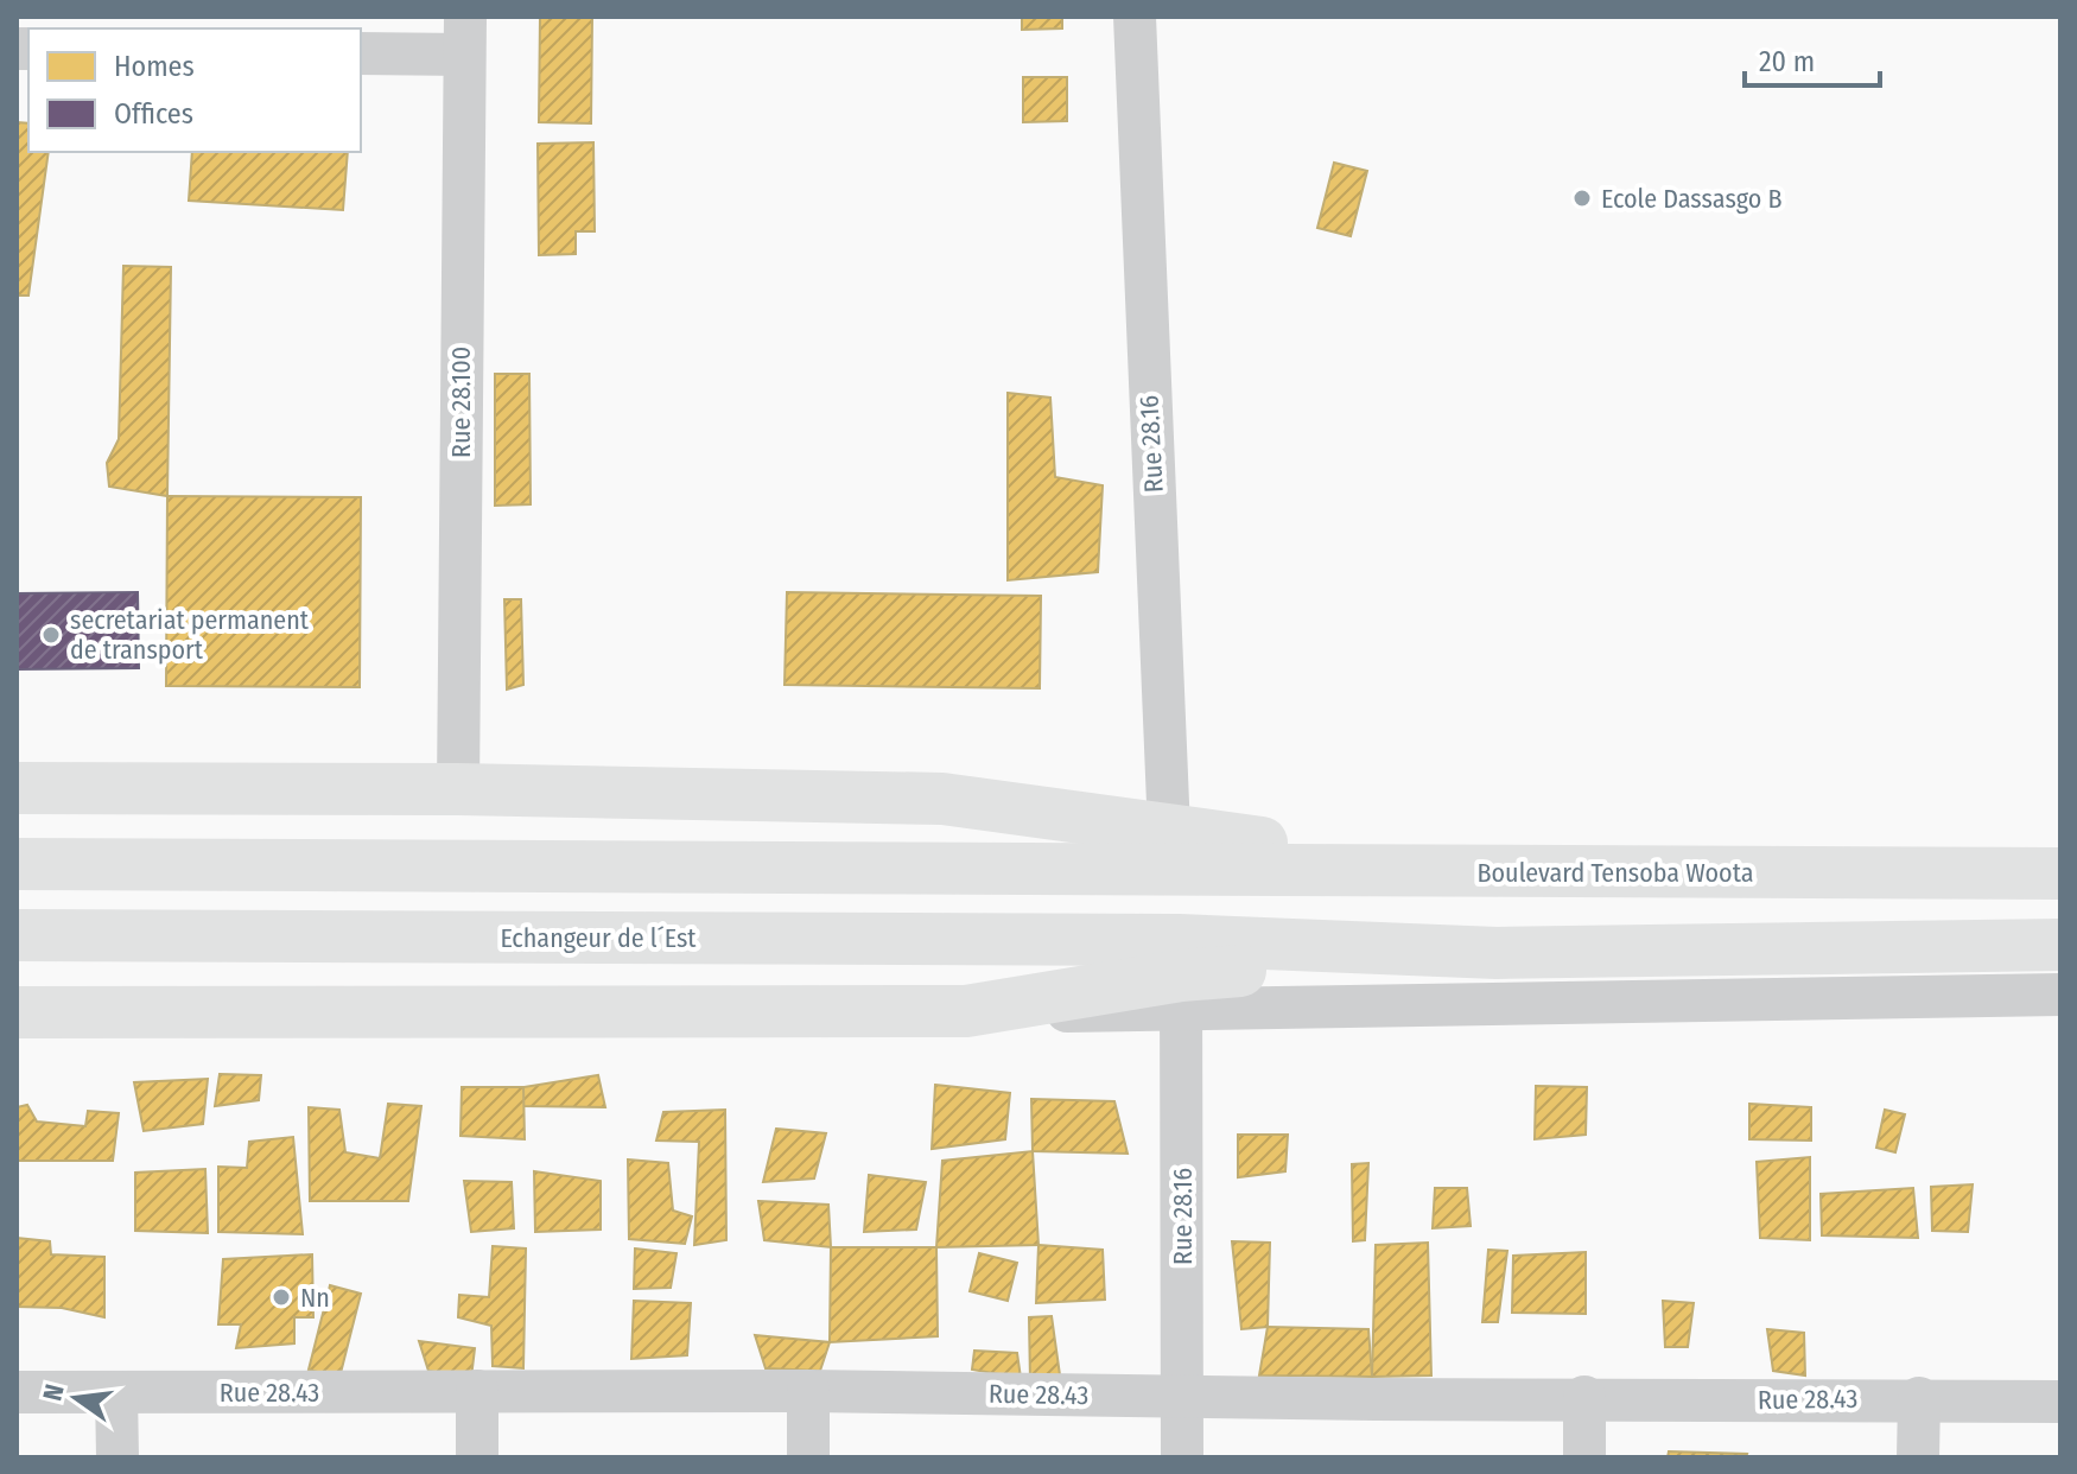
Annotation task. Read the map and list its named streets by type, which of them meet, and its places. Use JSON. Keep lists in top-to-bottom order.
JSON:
{
  "streets": {
    "main road": ["Boulevard Tensoba Woota", "Echangeur de l´Est"],
    "street": ["Rue 28.100", "Rue 28.16", "Rue 28.43"]
  },
  "crossings": [
    ["Rue 28.16", "Boulevard Tensoba Woota"],
    ["Rue 28.16", "Echangeur de l´Est"],
    ["Rue 28.16", "Rue 28.43"]
  ],
  "places": ["Ecole Dassasgo B", "secretariat permanent de transport", "Nn"],
  "legend": ["Homes", "Offices"],
  "scale_bar": "20 m",
  "north": "left"
}
